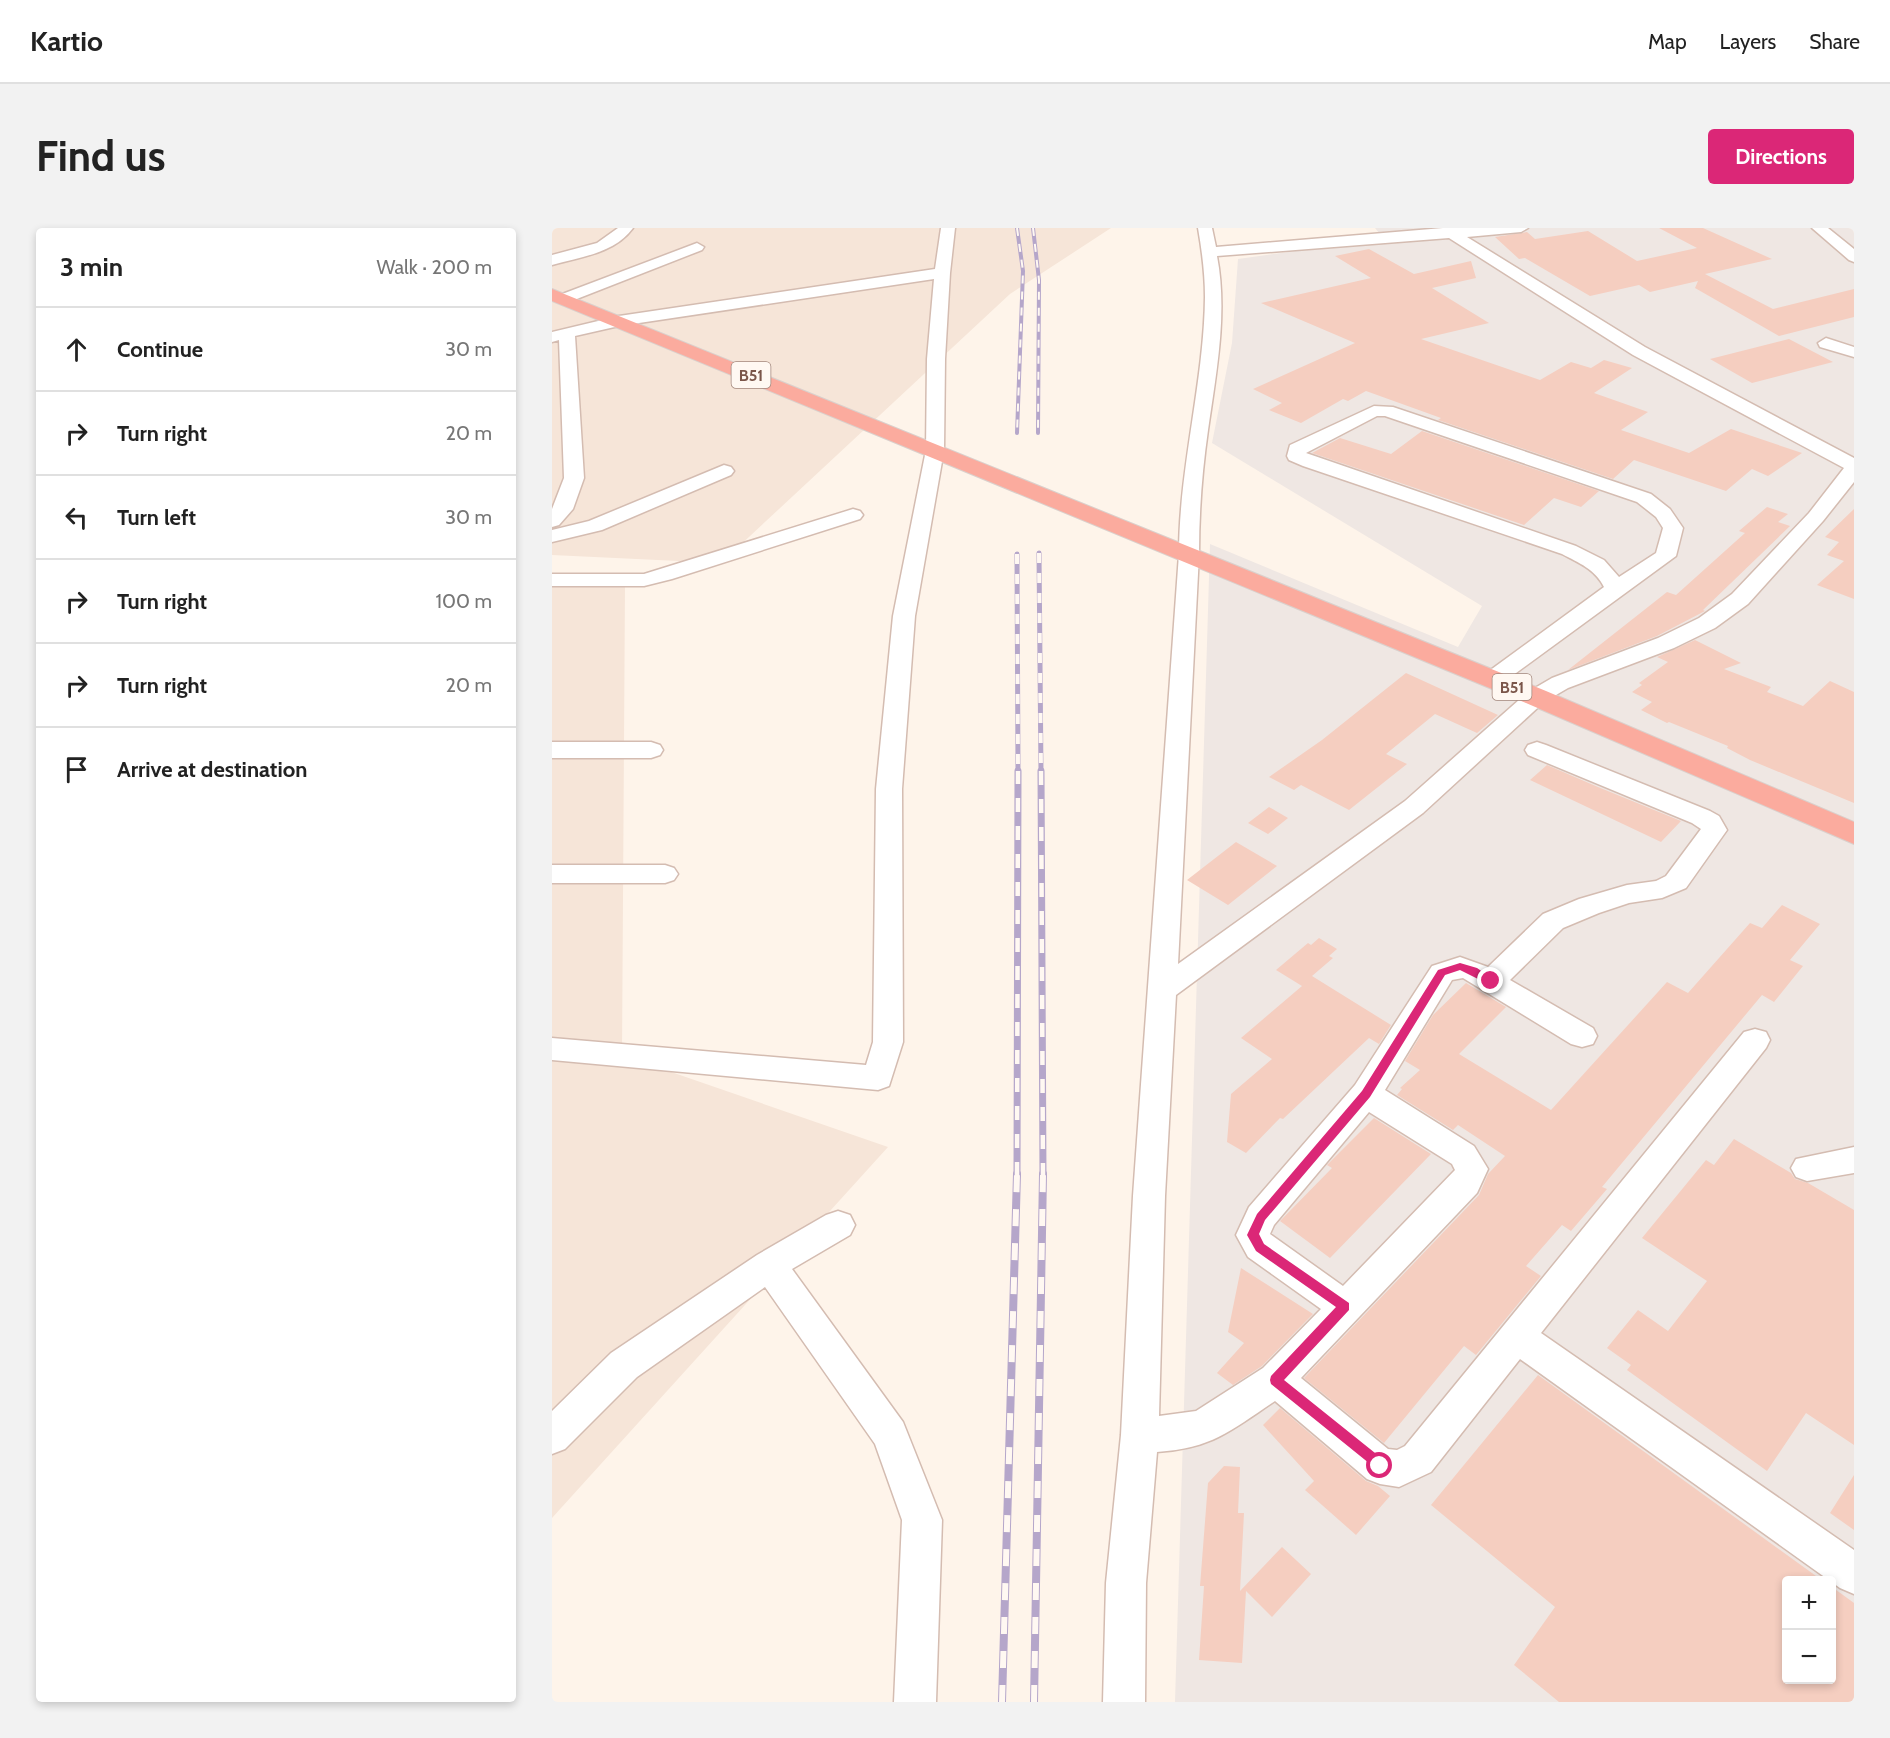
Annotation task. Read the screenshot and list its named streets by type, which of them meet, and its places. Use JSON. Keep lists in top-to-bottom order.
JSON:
{
  "streets": {
    "highway": ["B51"]
  },
  "page": {
    "header": "Kartio",
    "nav": ["Map", "Layers", "Share"],
    "buttons": "Directions",
    "title": "Find us",
    "heading": ["3 min", "Walk · 200 m"],
    "list": [
      ["Continue", "30 m"],
      ["Turn right", "20 m"],
      ["Turn left", "30 m"],
      ["Turn right", "100 m"],
      ["Turn right", "20 m"],
      "Arrive at destination"
    ],
    "map_buttons": ["+", "−"]
  }
}
